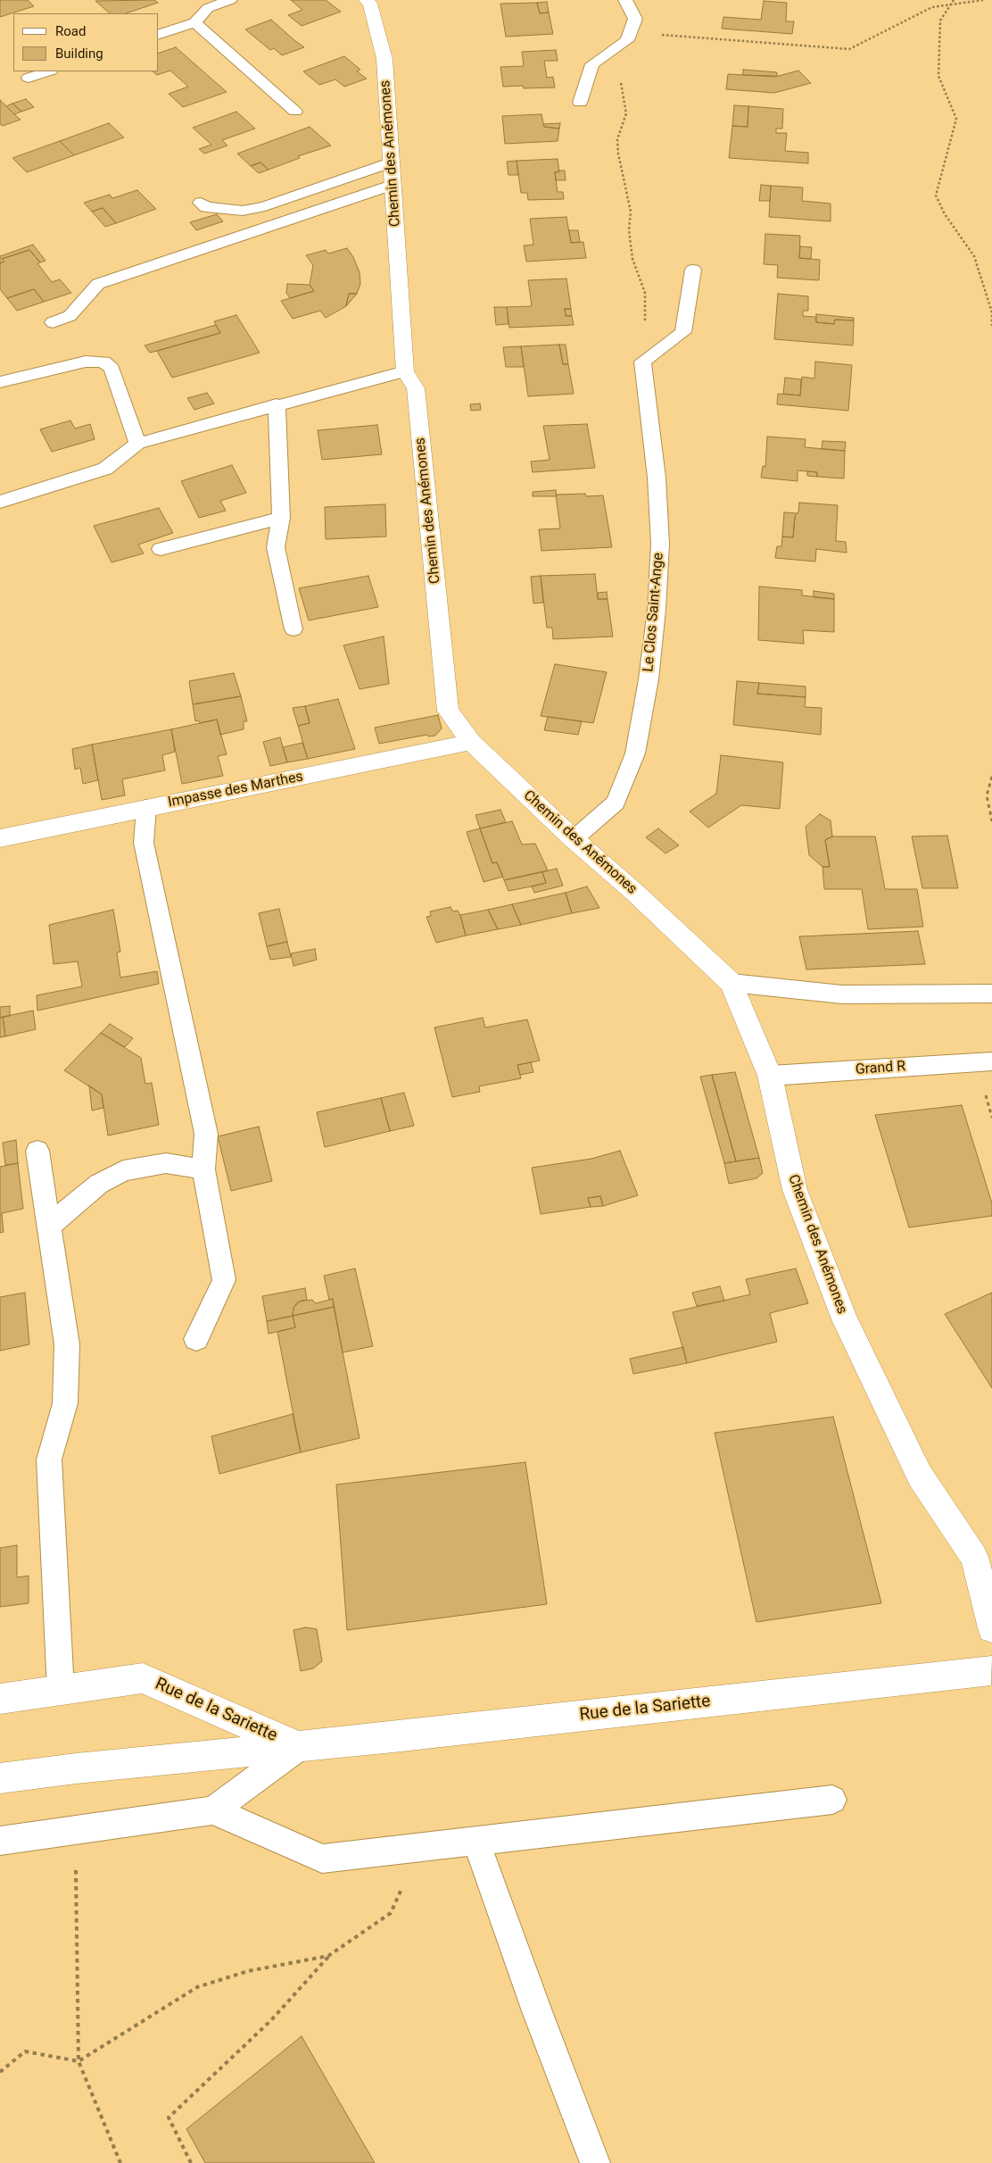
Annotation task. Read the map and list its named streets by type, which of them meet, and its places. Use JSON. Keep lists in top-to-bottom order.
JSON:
{
  "streets": {
    "street": ["Chemin des Anémones", "Impasse des Marthes", "Rue de la Sariette"],
    "lane": ["Le Clos Saint-Ange", "Grand R"]
  },
  "crossings": [
    ["Chemin des Anémones", "Le Clos Saint-Ange"],
    ["Chemin des Anémones", "Impasse des Marthes"],
    ["Chemin des Anémones", "Grand R"]
  ],
  "legend": ["Road", "Building"]
}
